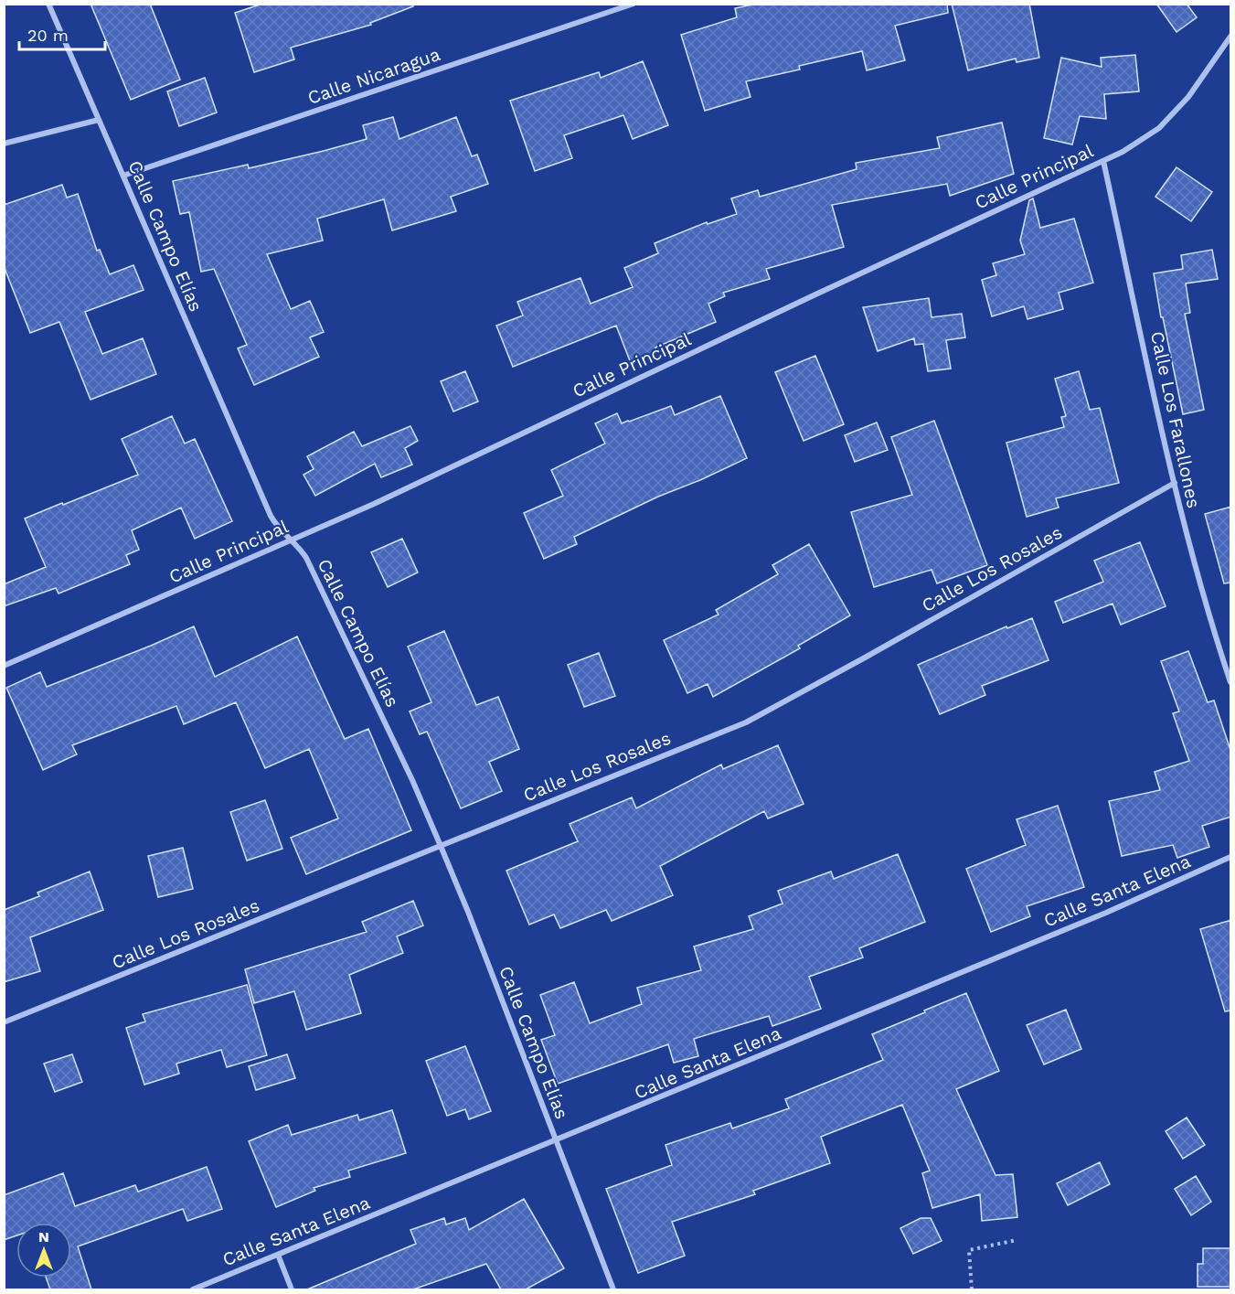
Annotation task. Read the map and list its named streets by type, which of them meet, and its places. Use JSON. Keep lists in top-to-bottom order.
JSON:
{
  "streets": {
    "street": [
      "Calle Nicaragua",
      "Calle Principal",
      "Calle Campo Elías",
      "Calle Los Farallones",
      "Calle Los Rosales",
      "Calle Santa Elena"
    ]
  },
  "crossings": [
    ["Calle Nicaragua", "Calle Campo Elías"],
    ["Calle Principal", "Calle Campo Elías"],
    ["Calle Principal", "Calle Los Farallones"],
    ["Calle Campo Elías", "Calle Los Rosales"],
    ["Calle Campo Elías", "Calle Santa Elena"],
    ["Calle Los Farallones", "Calle Los Rosales"]
  ],
  "scale_bar": "20 m",
  "north": "top"
}
